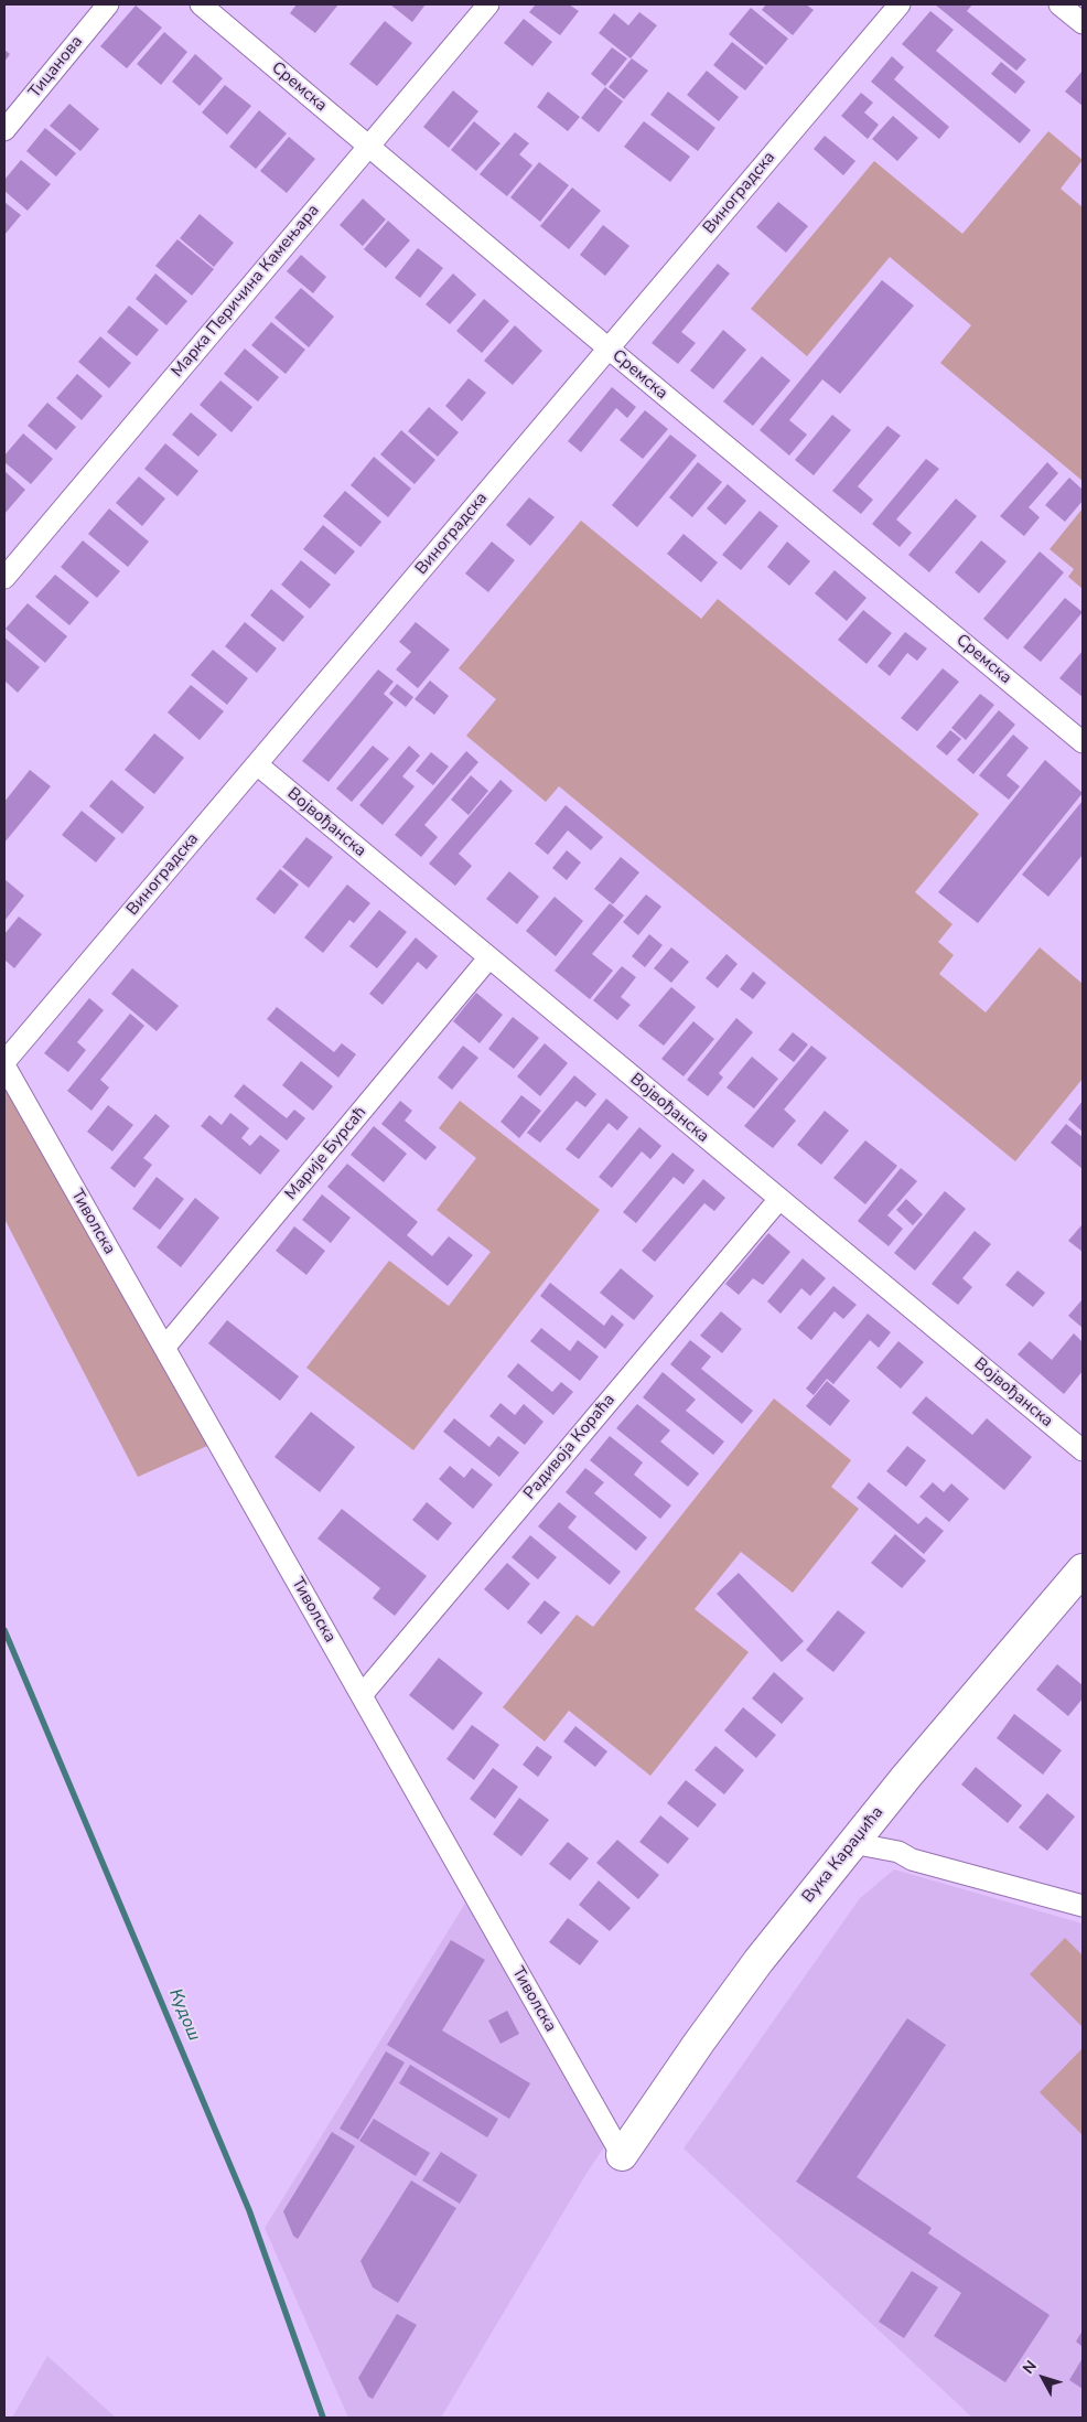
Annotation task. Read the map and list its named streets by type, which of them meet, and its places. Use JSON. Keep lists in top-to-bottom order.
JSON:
{
  "streets": {
    "main road": ["Вука Караџића"],
    "street": [
      "Тицанова",
      "Сремска",
      "Виноградска",
      "Марка Перичина Камењара",
      "Војвођанска",
      "Марије Бурсаћ",
      "Тиволска",
      "Радивоја Кораћа"
    ]
  },
  "crossings": [
    ["Сремска", "Виноградска"],
    ["Сремска", "Марка Перичина Камењара"],
    ["Виноградска", "Војвођанска"],
    ["Виноградска", "Тиволска"],
    ["Војвођанска", "Марије Бурсаћ"],
    ["Војвођанска", "Радивоја Кораћа"],
    ["Марије Бурсаћ", "Тиволска"],
    ["Тиволска", "Радивоја Кораћа"],
    ["Тиволска", "Вука Караџића"]
  ],
  "water": ["Кудош"],
  "north": "top left"
}
